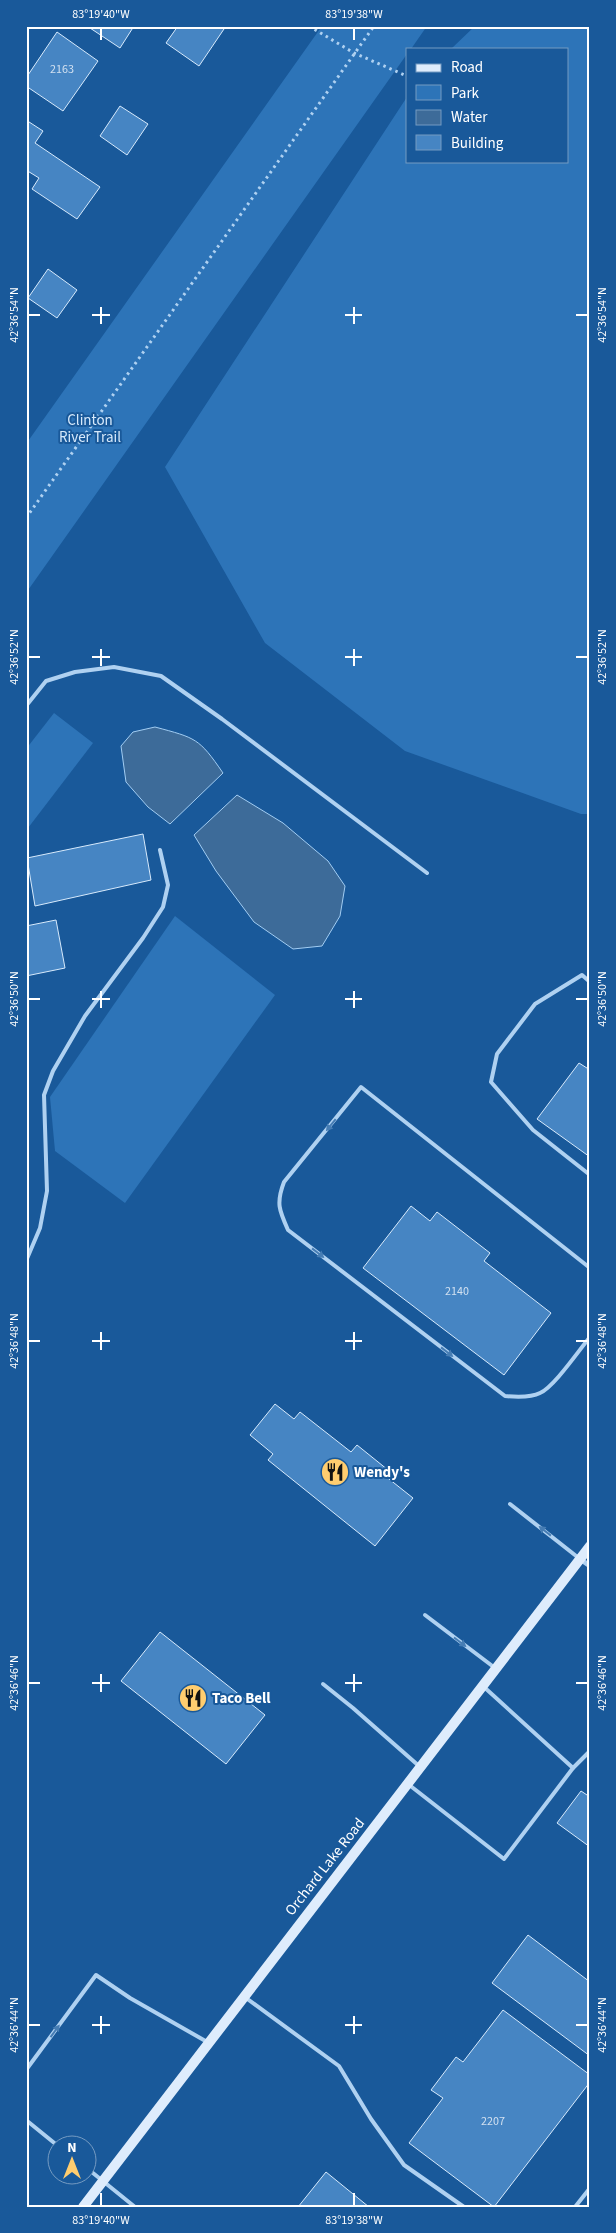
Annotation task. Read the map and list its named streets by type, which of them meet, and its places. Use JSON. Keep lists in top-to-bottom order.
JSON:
{
  "streets": {
    "main road": ["Orchard Lake Road"]
  },
  "parks": ["Clinton River Trail"],
  "places": {
    "restaurant": ["Wendy's", "Taco Bell"]
  },
  "house_numbers": ["2163", "2140", "2207"],
  "legend": [
    "Road",
    "Park",
    "Water",
    "Building"
  ],
  "north": "top",
  "coordinates": [
    "83°19'40\"W",
    "83°19'38\"W",
    "42°36'54\"N",
    "42°36'52\"N",
    "42°36'50\"N",
    "42°36'48\"N",
    "42°36'46\"N",
    "42°36'44\"N"
  ]
}
